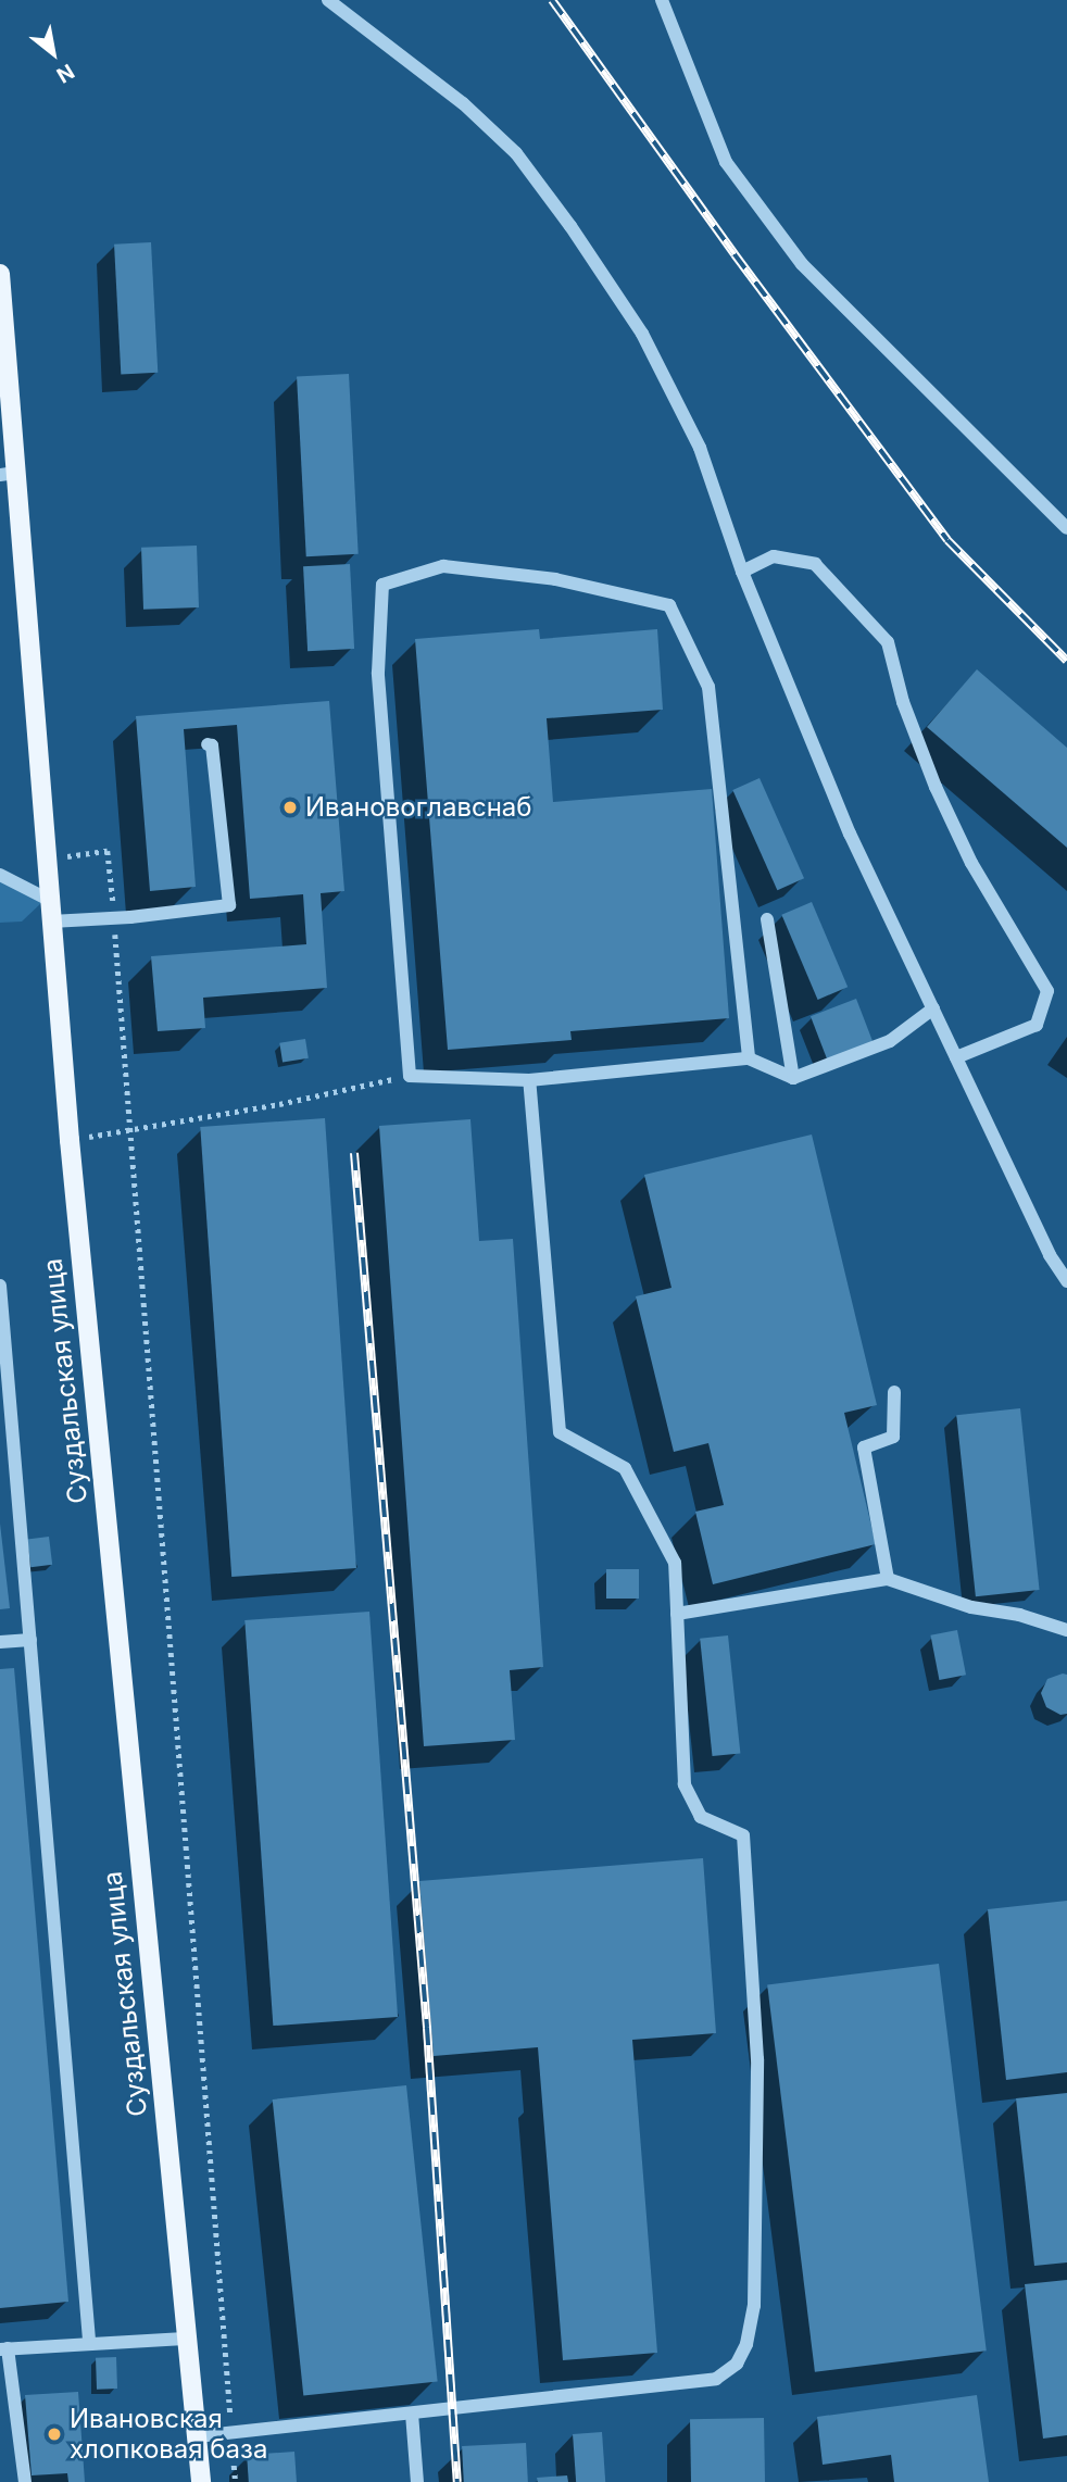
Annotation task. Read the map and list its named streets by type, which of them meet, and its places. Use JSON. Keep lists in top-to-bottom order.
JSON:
{
  "streets": {
    "main road": ["Суздальская улица"]
  },
  "places": ["Ивановоглавснаб", "Ивановская хлопковая база"],
  "north": "bottom right"
}
